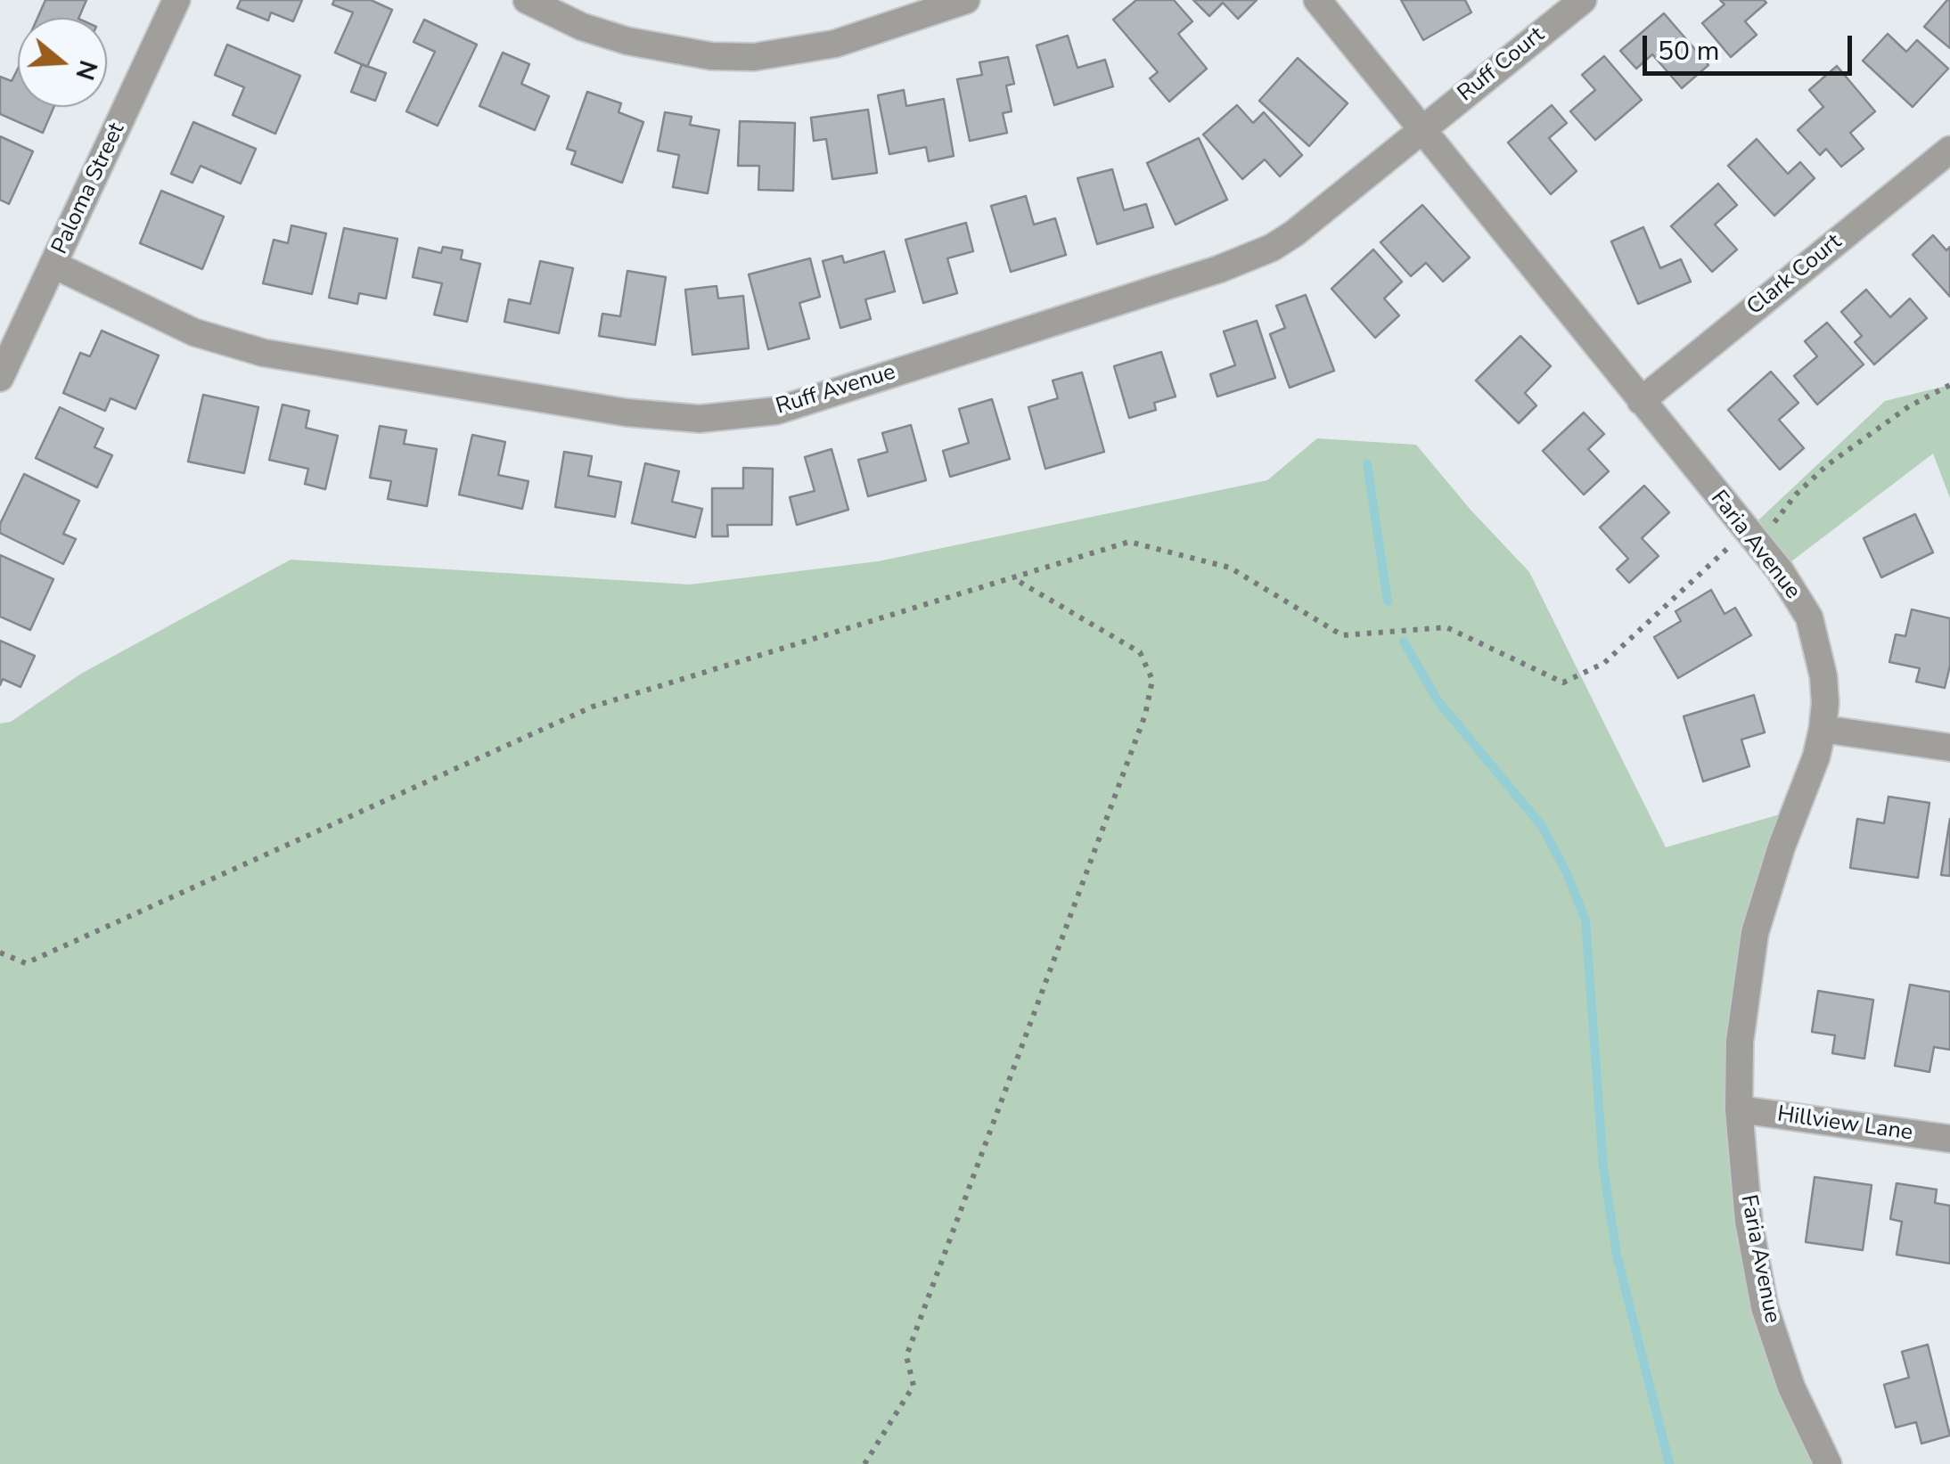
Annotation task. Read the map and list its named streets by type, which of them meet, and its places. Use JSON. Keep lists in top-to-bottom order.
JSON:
{
  "streets": {
    "street": [
      "Ruff Court",
      "Paloma Street",
      "Clark Court",
      "Ruff Avenue",
      "Faria Avenue",
      "Hillview Lane"
    ]
  },
  "crossings": [
    ["Ruff Court", "Ruff Avenue"],
    ["Ruff Court", "Faria Avenue"],
    ["Paloma Street", "Ruff Avenue"],
    ["Clark Court", "Faria Avenue"],
    ["Ruff Avenue", "Faria Avenue"],
    ["Faria Avenue", "Hillview Lane"]
  ],
  "scale_bar": "50 m",
  "north": "right"
}
